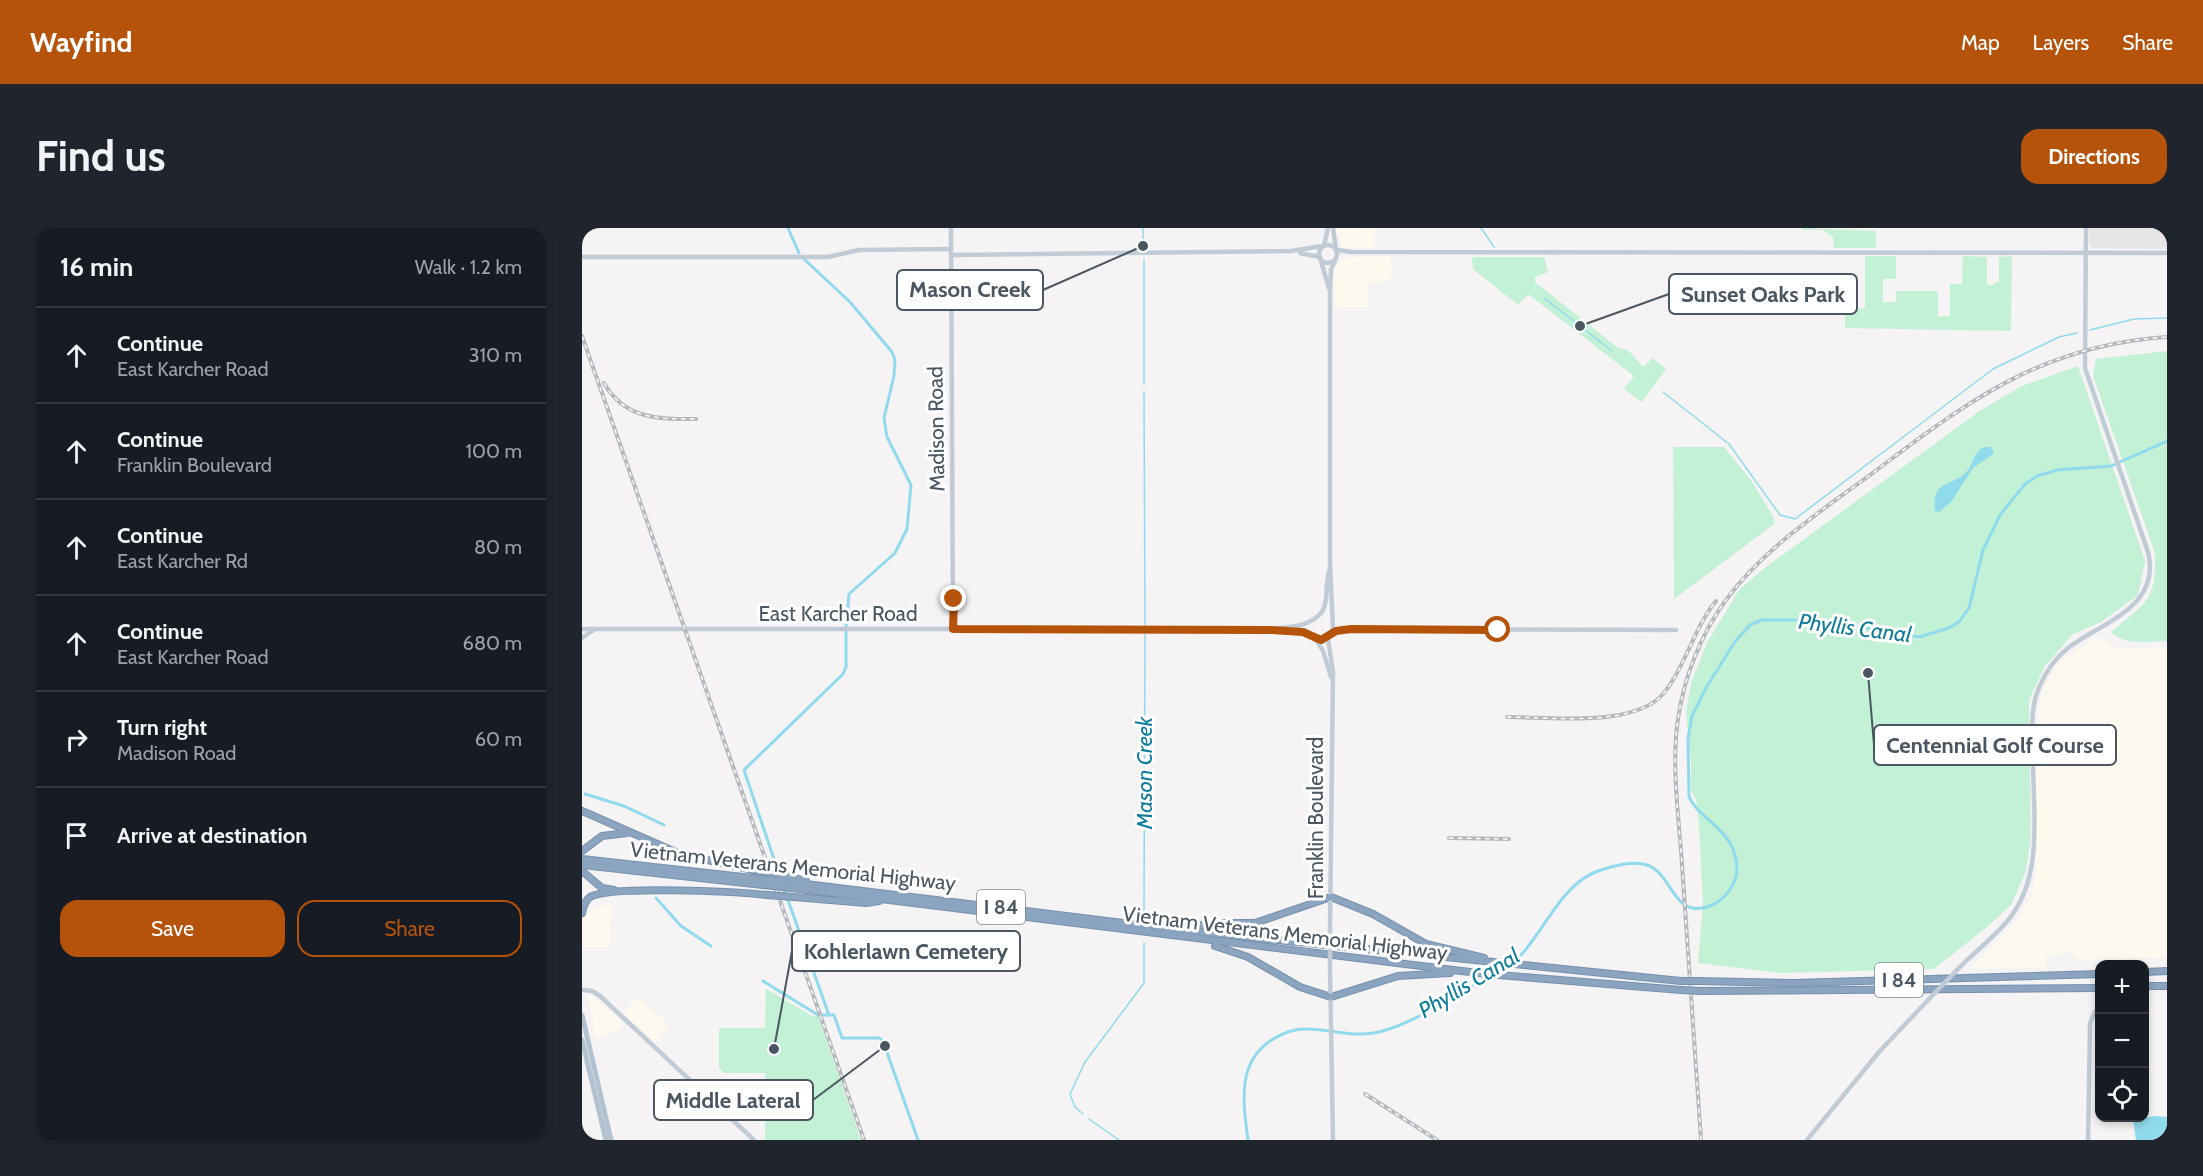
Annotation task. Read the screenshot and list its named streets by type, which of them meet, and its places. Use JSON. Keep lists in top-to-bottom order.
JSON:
{
  "streets": {
    "highway": ["Vietnam Veterans Memorial Highway", "I 84"],
    "street": ["Madison Road", "East Karcher Road", "Franklin Boulevard"]
  },
  "crossings": [
    ["Madison Road", "East Karcher Road"],
    ["Vietnam Veterans Memorial Highway", "I 84"]
  ],
  "water": ["Phyllis Canal", "Mason Creek"],
  "places": [
    "Mason Creek",
    "Sunset Oaks Park",
    "Centennial Golf Course",
    "Middle Lateral",
    "Kohlerlawn Cemetery"
  ],
  "page": {
    "header": "Wayfind",
    "nav": ["Map", "Layers", "Share"],
    "buttons": [
      "Directions",
      ["Save", "Share"]
    ],
    "title": "Find us",
    "heading": ["16 min", "Walk · 1.2 km"],
    "list": [
      ["Continue", "East Karcher Road", "310 m"],
      ["Continue", "Franklin Boulevard", "100 m"],
      ["Continue", "East Karcher Rd", "80 m"],
      ["Continue", "East Karcher Road", "680 m"],
      ["Turn right", "Madison Road", "60 m"],
      "Arrive at destination"
    ],
    "map_buttons": ["+", "−"]
  }
}
